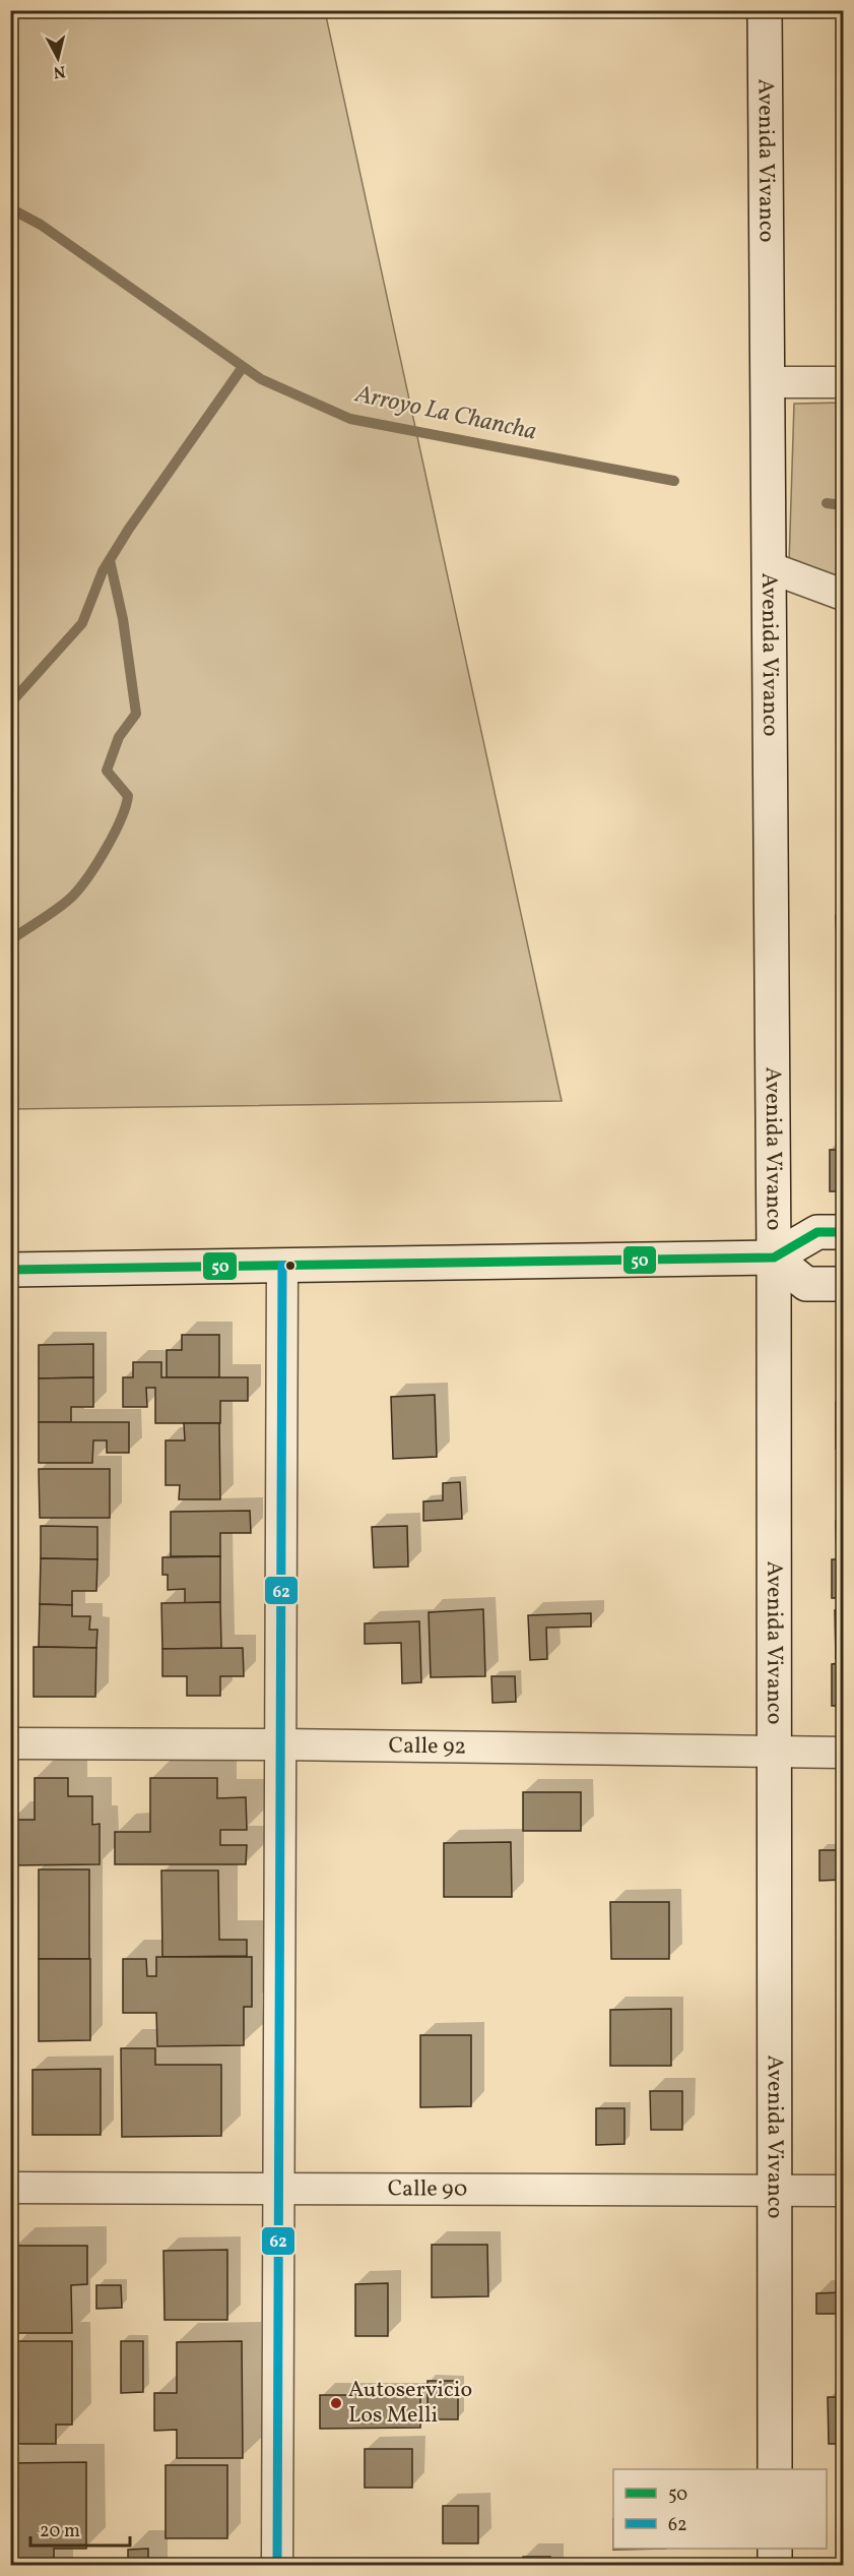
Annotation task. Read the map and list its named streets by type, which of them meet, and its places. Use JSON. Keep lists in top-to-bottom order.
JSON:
{
  "streets": {
    "street": ["Avenida Vivanco", "Calle 92", "Calle 90"]
  },
  "crossings": [
    ["Avenida Vivanco", "Calle 92"],
    ["Avenida Vivanco", "Calle 90"]
  ],
  "water": ["Arroyo La Chancha"],
  "places": ["Autoservicio Los Melli"],
  "lines": ["transit line 50", "transit line 62"],
  "legend": ["50", "62"],
  "scale_bar": "20 m",
  "north": "bottom"
}
